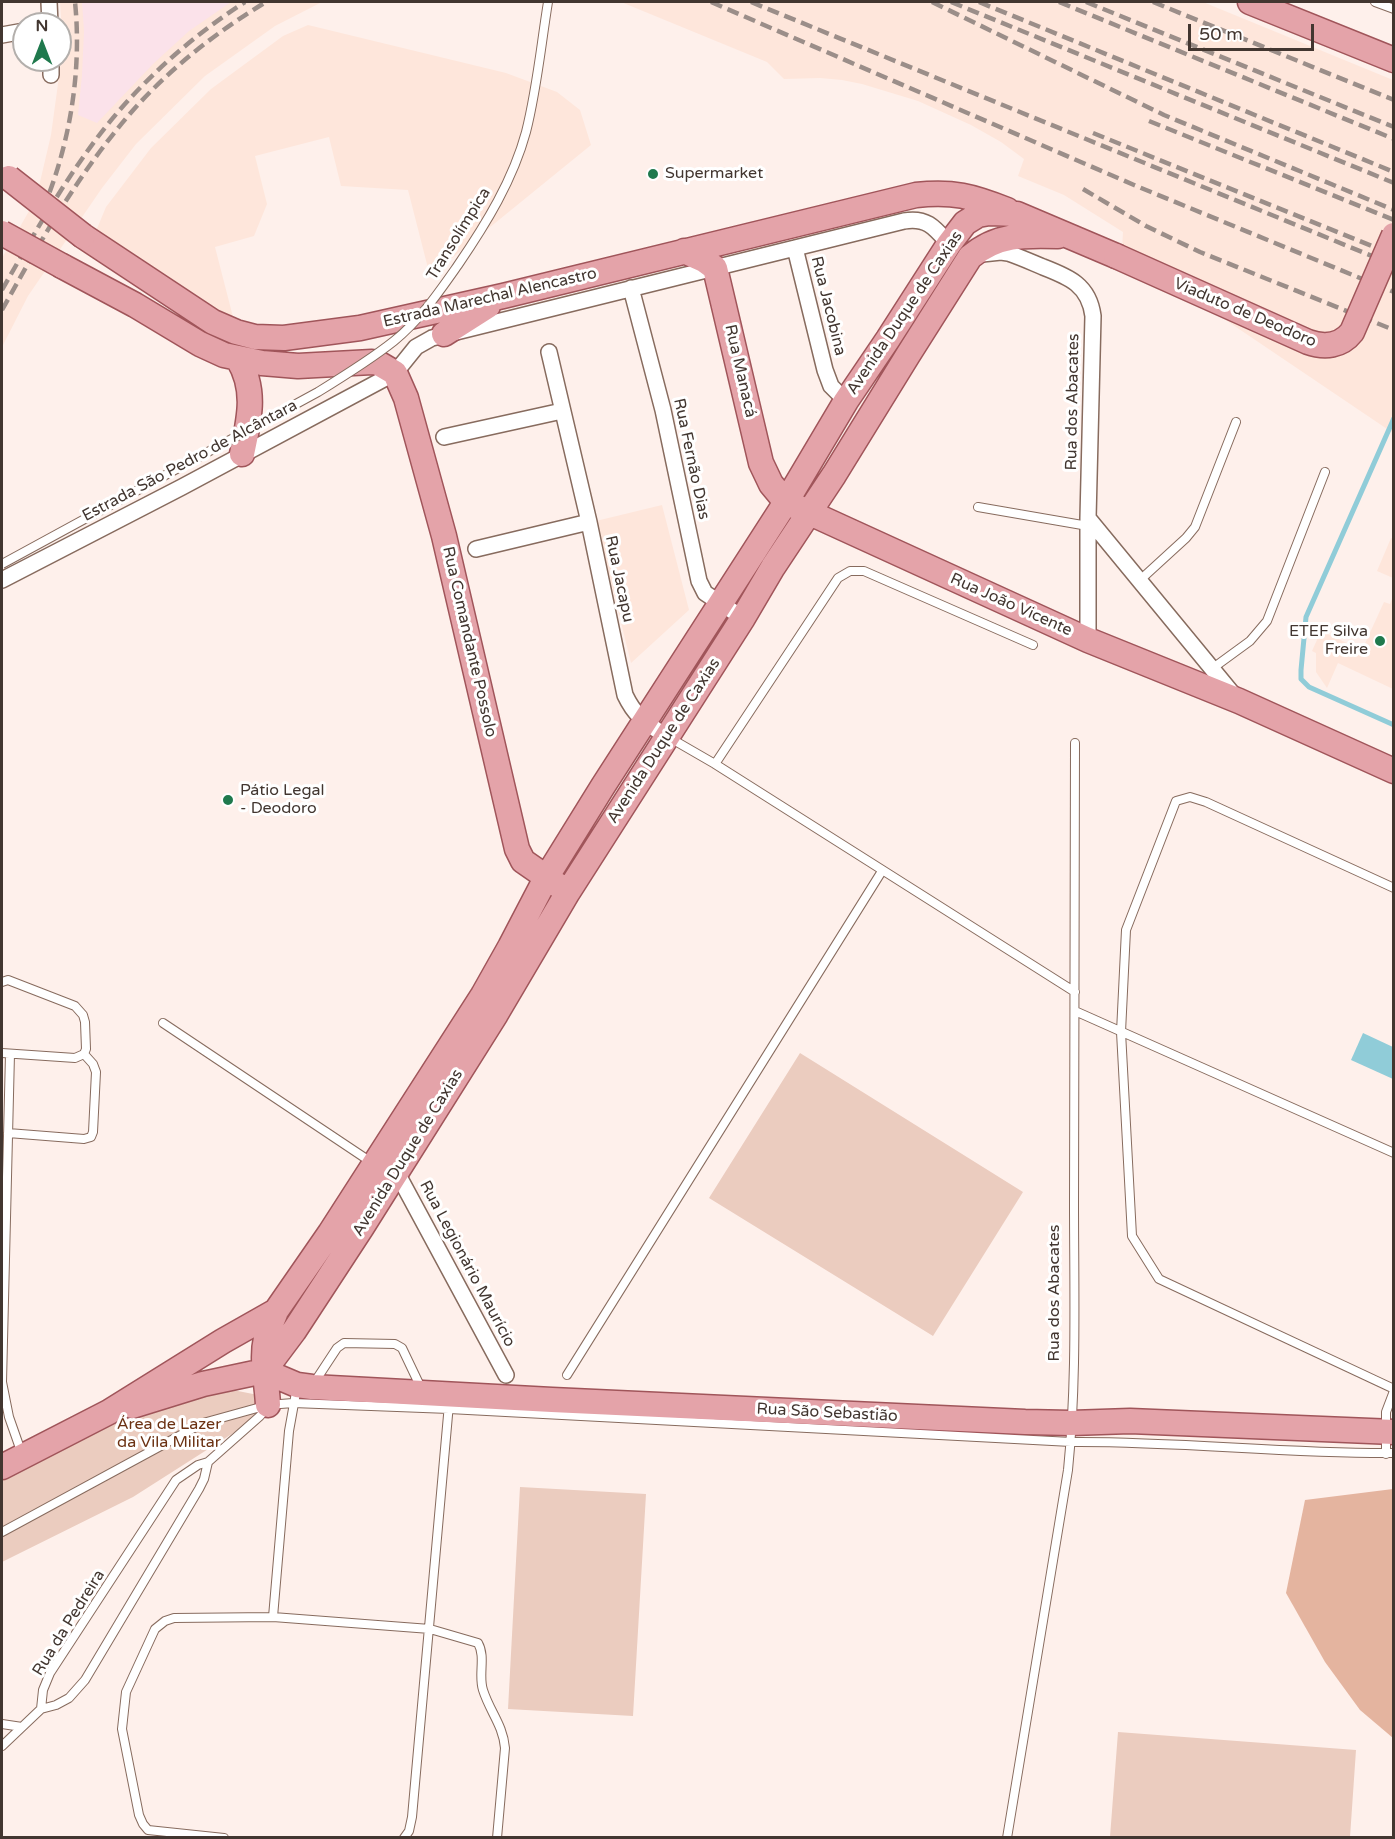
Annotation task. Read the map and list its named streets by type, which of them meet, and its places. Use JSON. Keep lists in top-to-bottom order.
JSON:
{
  "streets": {
    "main road": [
      "Estrada Marechal Alencastro",
      "Avenida Duque de Caxias",
      "Viaduto de Deodoro",
      "Rua Manacá",
      "Rua João Vicente",
      "Rua Comandante Possolo",
      "Rua São Sebastião"
    ],
    "street": [
      "Rua Jacobina",
      "Rua dos Abacates",
      "Rua Fernão Dias",
      "Estrada São Pedro de Alcântara",
      "Rua Jacapu",
      "Rua Legionário Maurício"
    ],
    "lane": ["Transolímpica", "Rua da Pedreira"]
  },
  "crossings": [
    ["Estrada Marechal Alencastro", "Rua Jacobina"],
    ["Estrada Marechal Alencastro", "Avenida Duque de Caxias"],
    ["Estrada Marechal Alencastro", "Rua Manacá"],
    ["Estrada Marechal Alencastro", "Rua Fernão Dias"],
    ["Estrada Marechal Alencastro", "Estrada São Pedro de Alcântara"],
    ["Estrada Marechal Alencastro", "Rua Comandante Possolo"],
    ["Rua Jacobina", "Avenida Duque de Caxias"],
    ["Avenida Duque de Caxias", "Viaduto de Deodoro"],
    ["Avenida Duque de Caxias", "Rua Manacá"],
    ["Avenida Duque de Caxias", "Rua dos Abacates"],
    ["Avenida Duque de Caxias", "Rua Fernão Dias"],
    ["Avenida Duque de Caxias", "Rua Jacapu"],
    ["Avenida Duque de Caxias", "Rua João Vicente"],
    ["Avenida Duque de Caxias", "Rua Comandante Possolo"],
    ["Avenida Duque de Caxias", "Rua Legionário Maurício"],
    ["Avenida Duque de Caxias", "Rua São Sebastião"],
    ["Rua Manacá", "Rua João Vicente"],
    ["Rua dos Abacates", "Rua João Vicente"],
    ["Rua dos Abacates", "Rua São Sebastião"],
    ["Estrada São Pedro de Alcântara", "Rua Comandante Possolo"],
    ["Rua São Sebastião", "Rua da Pedreira"]
  ],
  "parks": ["Área de Lazer da Vila Militar"],
  "places": ["Supermarket", "ETEF Silva Freire", "Pátio Legal - Deodoro"],
  "scale_bar": "50 m",
  "north": "top"
}
